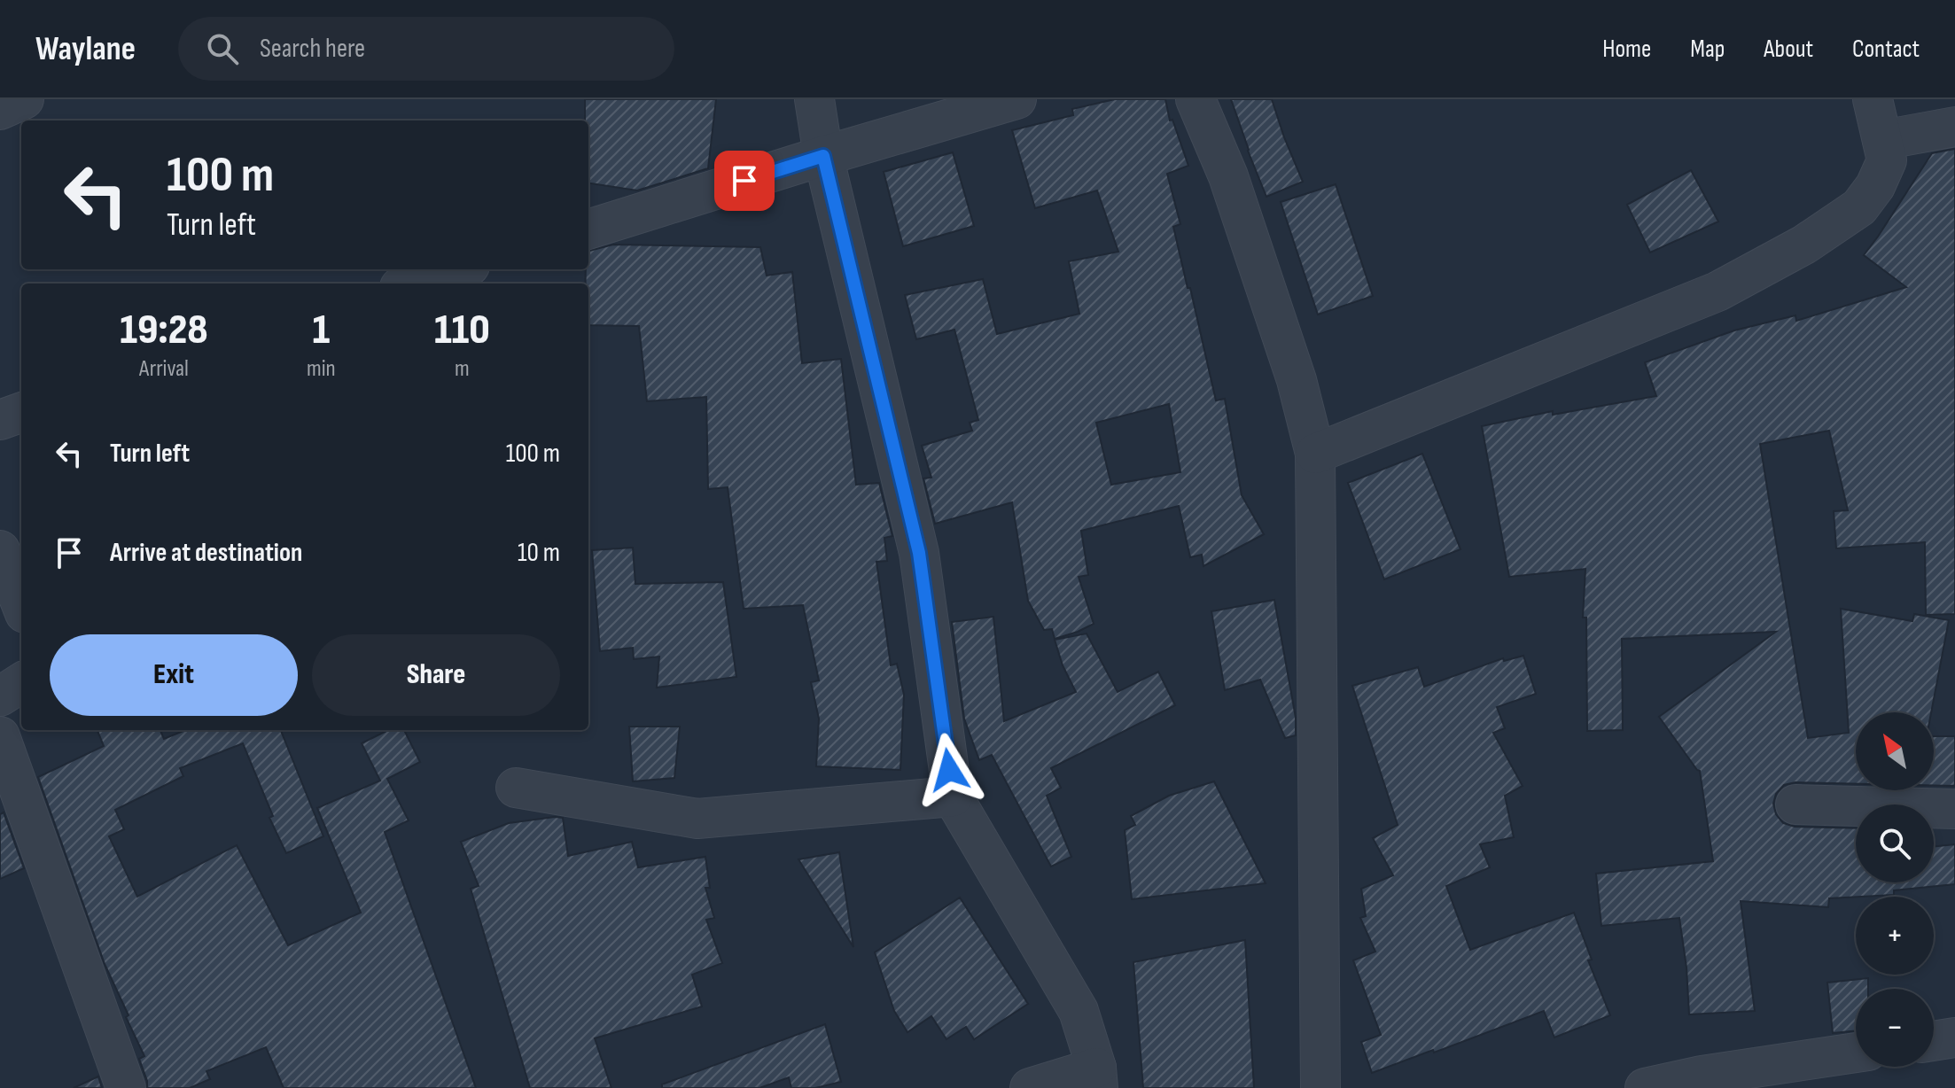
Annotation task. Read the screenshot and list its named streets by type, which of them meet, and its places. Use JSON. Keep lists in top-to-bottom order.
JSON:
{
  "north": "top left",
  "page": {
    "header": "Waylane",
    "search": "Search here",
    "nav": [
      "Home",
      "Map",
      "About",
      "Contact"
    ],
    "turn": ["100 m", "Turn left"],
    "eta": [
      "19:28",
      "Arrival",
      "1",
      "min",
      "110",
      "m"
    ],
    "list": [
      {
        "name": "Turn left",
        "value": "100 m"
      },
      {
        "name": "Arrive at destination",
        "value": "10 m"
      }
    ],
    "buttons": ["Exit", "Share"],
    "map_buttons": ["+", "−"]
  }
}
